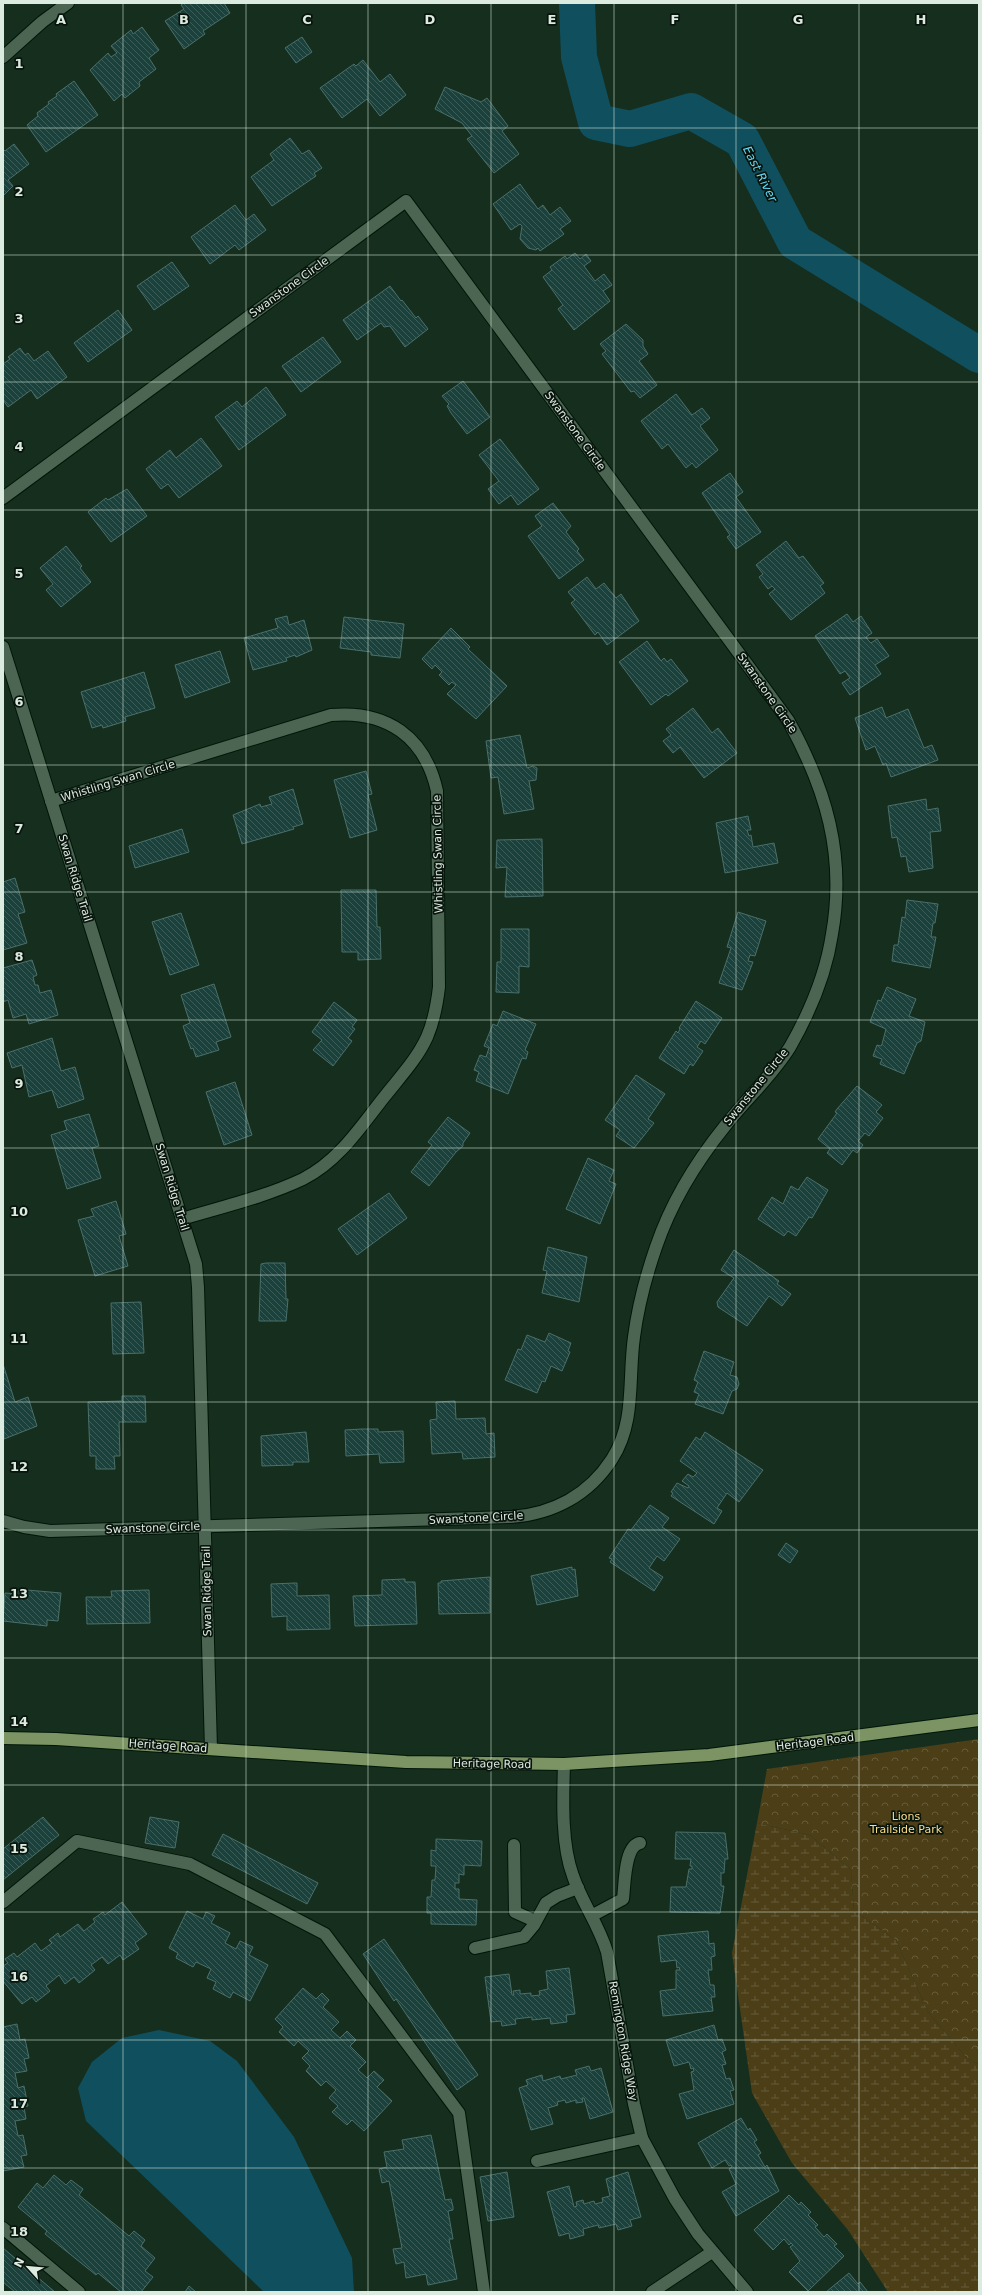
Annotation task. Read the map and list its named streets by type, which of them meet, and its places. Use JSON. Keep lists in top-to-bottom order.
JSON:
{
  "streets": {
    "main road": ["Heritage Road"],
    "street": [
      "Swanstone Circle",
      "Whistling Swan Circle",
      "Swan Ridge Trail",
      "Remington Ridge Way"
    ]
  },
  "crossings": [
    ["Swanstone Circle", "Swan Ridge Trail"],
    ["Whistling Swan Circle", "Swan Ridge Trail"],
    ["Swan Ridge Trail", "Heritage Road"],
    ["Heritage Road", "Remington Ridge Way"]
  ],
  "water": ["East River"],
  "parks": ["Lions Trailside Park"],
  "north": "top left",
  "grid": {
    "columns": [
      "A",
      "B",
      "C",
      "D",
      "E",
      "F",
      "G",
      "H"
    ],
    "rows": [
      "1",
      "2",
      "3",
      "4",
      "5",
      "6",
      "7",
      "8",
      "9",
      "10",
      "11",
      "12",
      "13",
      "14",
      "15",
      "16",
      "17",
      "18"
    ]
  }
}
